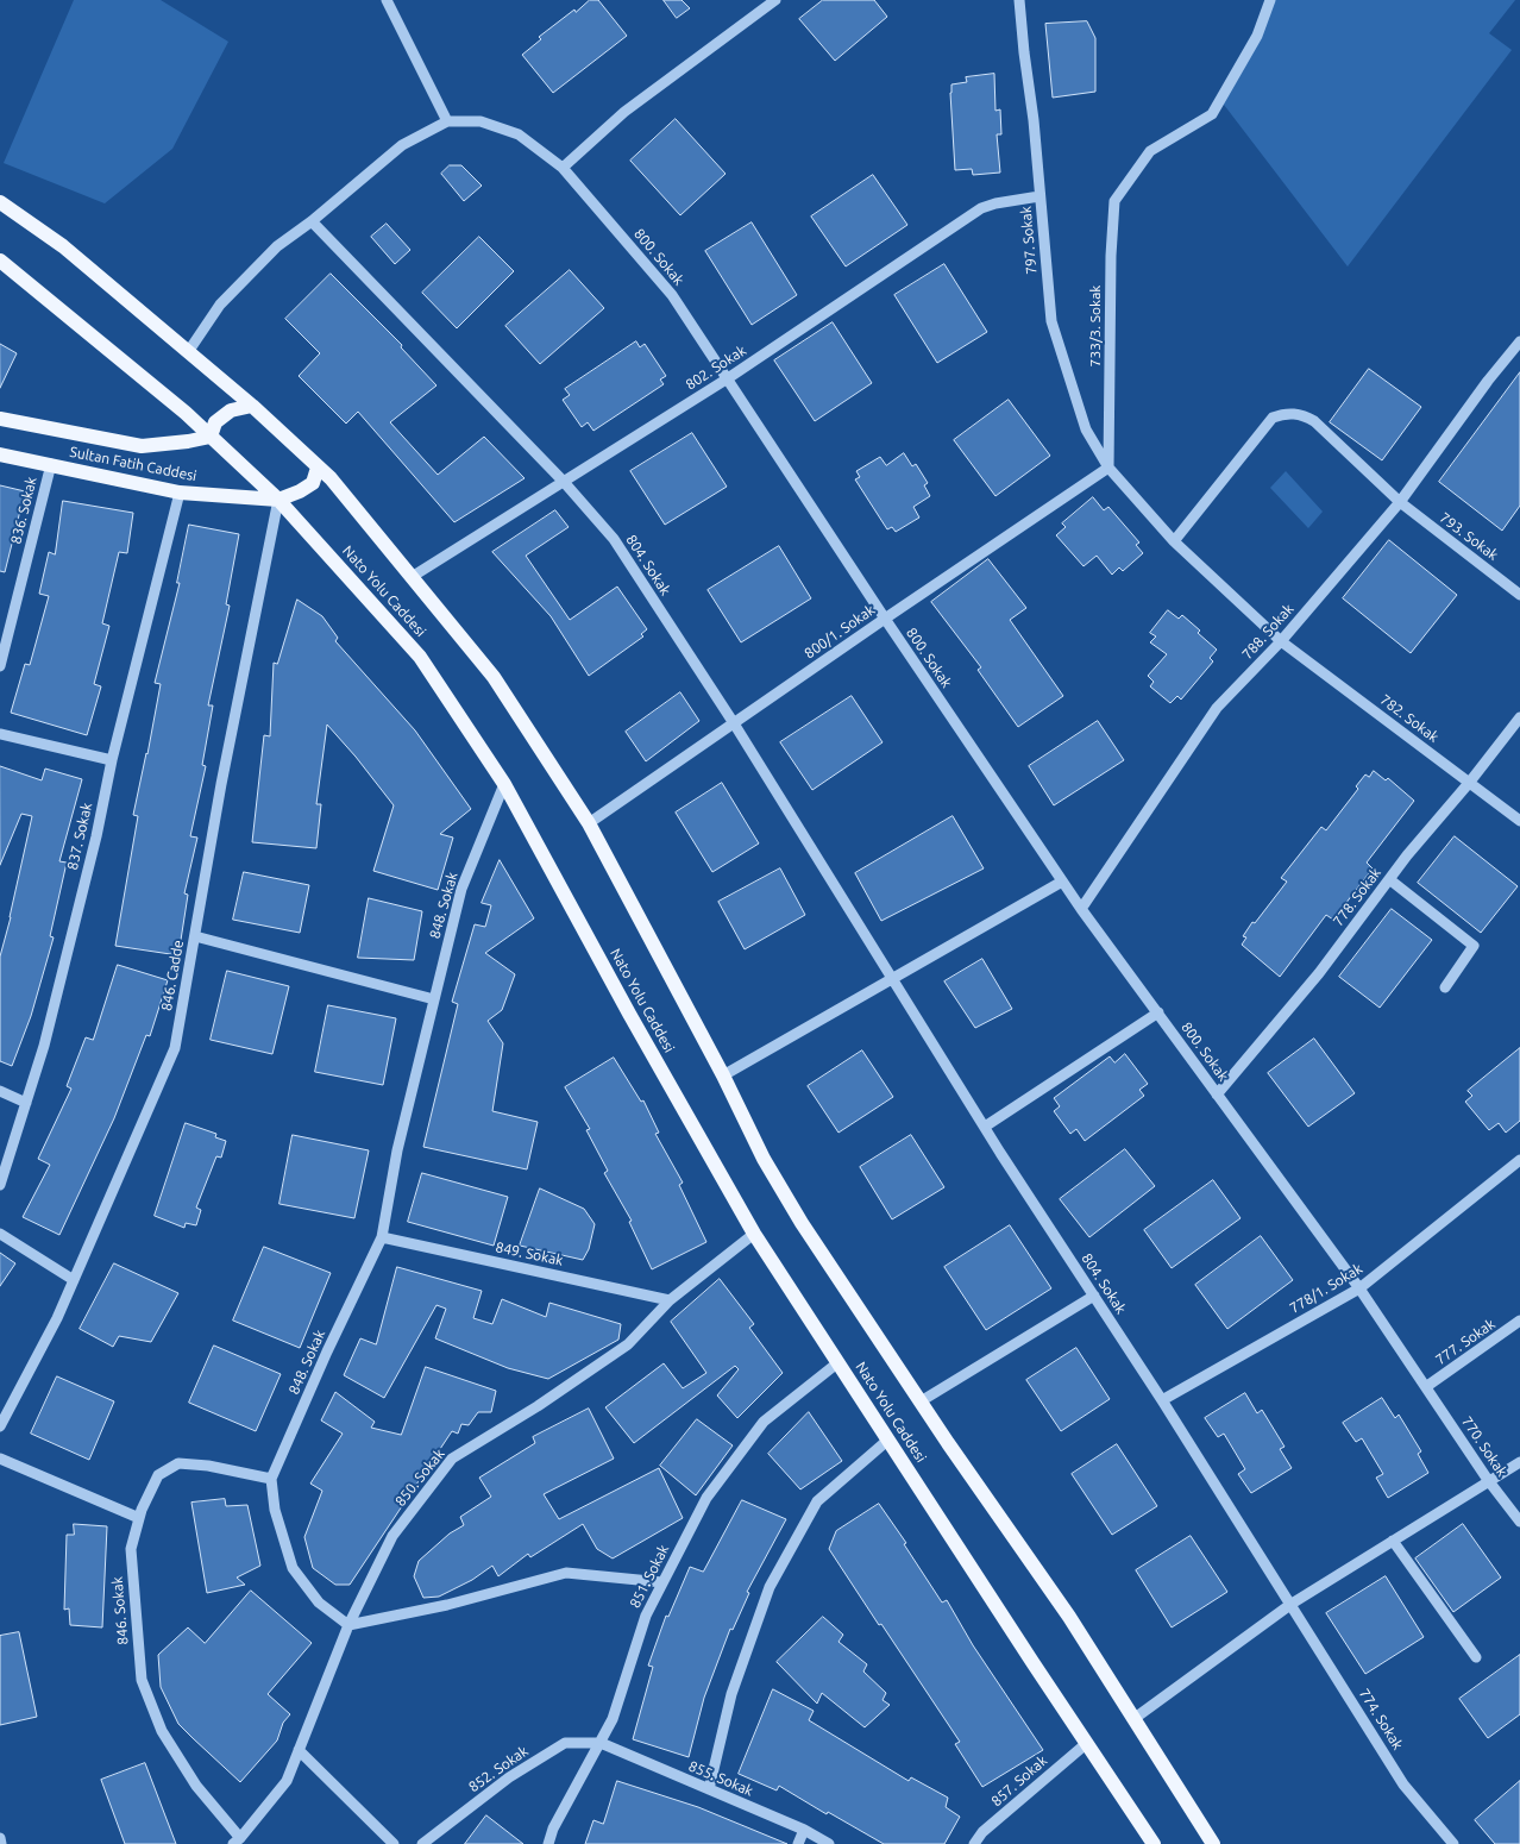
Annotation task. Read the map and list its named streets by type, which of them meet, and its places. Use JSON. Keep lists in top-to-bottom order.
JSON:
{
  "streets": {
    "main road": ["Sultan Fatih Caddesi", "Nato Yolu Caddesi"],
    "street": [
      "797. Sokak",
      "800. Sokak",
      "733/3. Sokak",
      "802. Sokak",
      "836. Sokak",
      "793. Sokak",
      "804. Sokak",
      "800/1. Sokak",
      "788. Sokak",
      "782. Sokak",
      "837. Sokak",
      "778. Sokak",
      "848. Sokak",
      "846. Cadde",
      "849. Sokak",
      "778/1. Sokak",
      "777. Sokak",
      "770. Sokak",
      "850. Sokak",
      "851. Sokak",
      "846. Sokak",
      "774. Sokak",
      "852. Sokak",
      "855. Sokak",
      "857. Sokak"
    ]
  },
  "crossings": [
    ["797. Sokak", "733/3. Sokak"],
    ["797. Sokak", "802. Sokak"],
    ["797. Sokak", "800/1. Sokak"],
    ["800. Sokak", "802. Sokak"],
    ["800. Sokak", "800/1. Sokak"],
    ["800. Sokak", "788. Sokak"],
    ["800. Sokak", "778. Sokak"],
    ["800. Sokak", "778/1. Sokak"],
    ["800. Sokak", "777. Sokak"],
    ["800. Sokak", "770. Sokak"],
    ["733/3. Sokak", "800/1. Sokak"],
    ["802. Sokak", "804. Sokak"],
    ["802. Sokak", "Nato Yolu Caddesi"],
    ["Sultan Fatih Caddesi", "836. Sokak"],
    ["Sultan Fatih Caddesi", "Nato Yolu Caddesi"],
    ["Sultan Fatih Caddesi", "837. Sokak"],
    ["Sultan Fatih Caddesi", "846. Cadde"],
    ["793. Sokak", "788. Sokak"],
    ["804. Sokak", "800/1. Sokak"],
    ["804. Sokak", "778/1. Sokak"],
    ["804. Sokak", "774. Sokak"],
    ["Nato Yolu Caddesi", "800/1. Sokak"],
    ["Nato Yolu Caddesi", "848. Sokak"],
    ["Nato Yolu Caddesi", "846. Cadde"],
    ["Nato Yolu Caddesi", "850. Sokak"],
    ["Nato Yolu Caddesi", "851. Sokak"],
    ["Nato Yolu Caddesi", "857. Sokak"],
    ["788. Sokak", "782. Sokak"],
    ["782. Sokak", "778. Sokak"],
    ["848. Sokak", "849. Sokak"],
    ["848. Sokak", "850. Sokak"],
    ["848. Sokak", "846. Sokak"],
    ["849. Sokak", "850. Sokak"],
    ["777. Sokak", "770. Sokak"],
    ["850. Sokak", "846. Sokak"],
    ["851. Sokak", "852. Sokak"],
    ["851. Sokak", "855. Sokak"],
    ["852. Sokak", "855. Sokak"]
  ]
}
